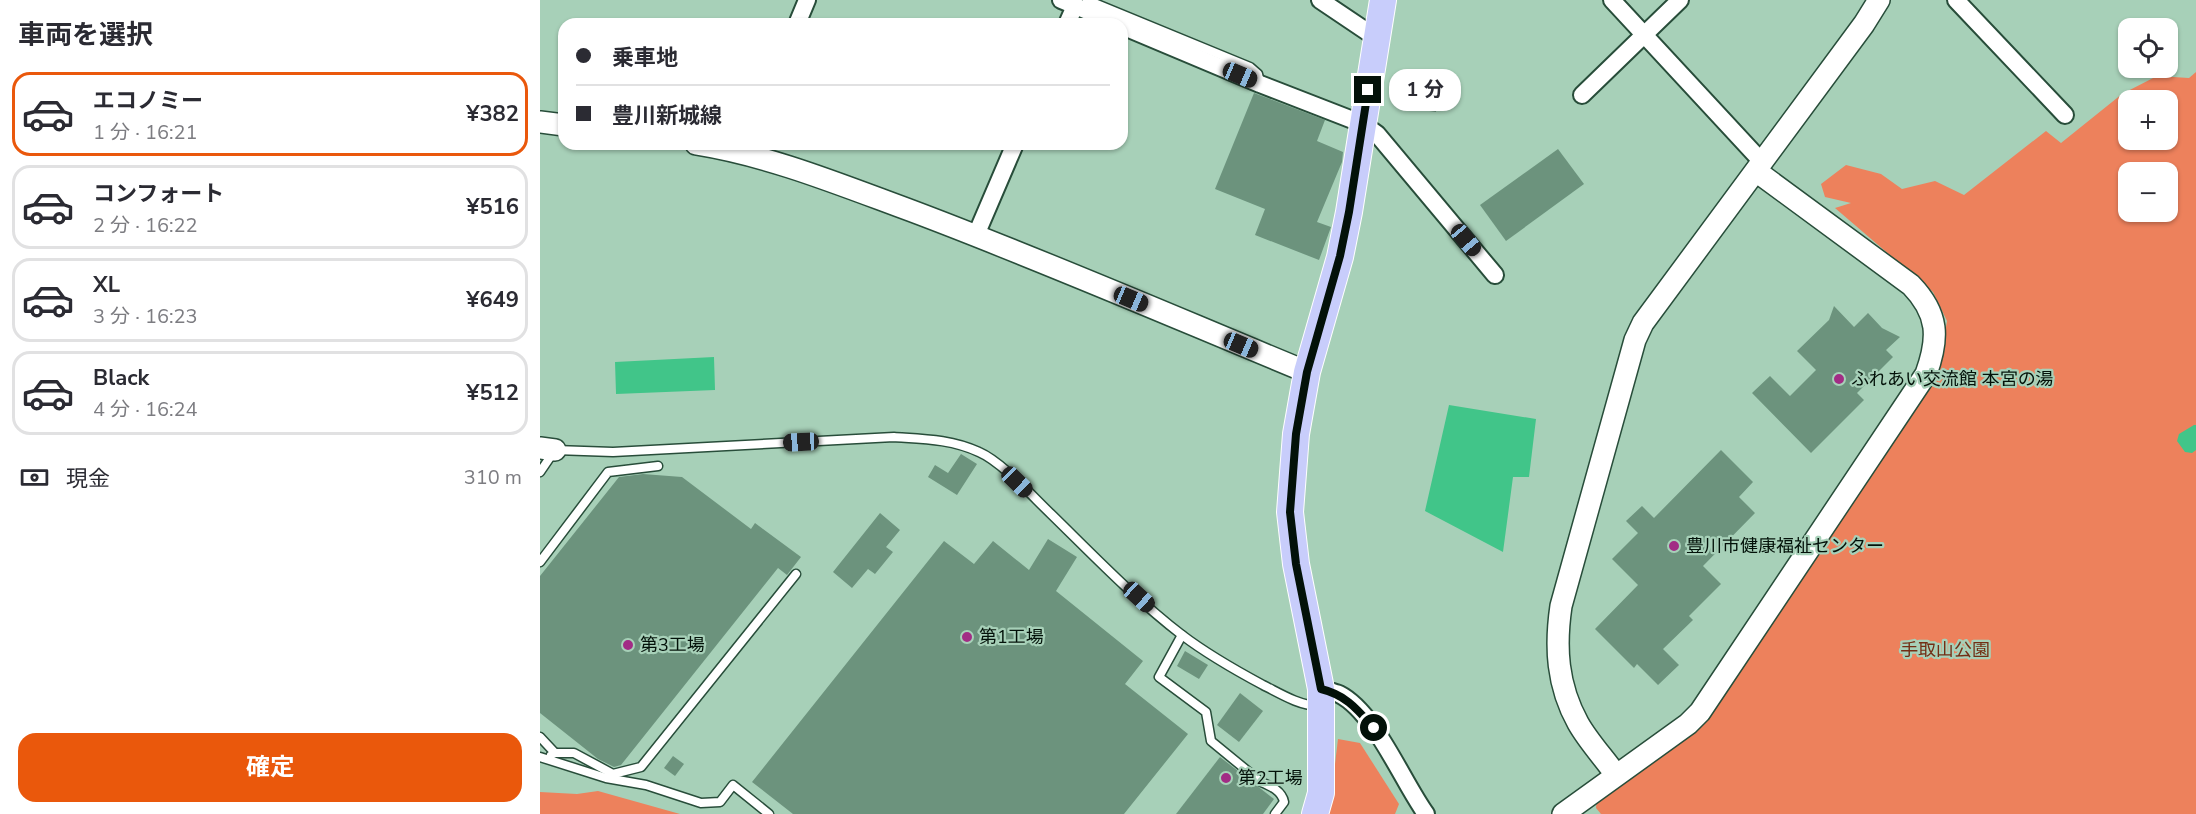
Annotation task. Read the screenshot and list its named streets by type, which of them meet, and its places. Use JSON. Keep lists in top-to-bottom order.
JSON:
{
  "parks": ["手取山公園"],
  "places": [
    "ふれあい交流館 本宮の湯",
    "豊川市健康福祉センター",
    "第1工場",
    "第3工場",
    "第2工場"
  ],
  "page": {
    "heading": "車両を選択",
    "map_buttons": ["+", "−"],
    "banner": ["乗車地", "豊川新城線"],
    "bubble": "1 分",
    "list": [
      {
        "name": "エコノミー",
        "note": "1 分 · 16:21",
        "value": "¥382"
      },
      {
        "name": "コンフォート",
        "note": "2 分 · 16:22",
        "value": "¥516"
      },
      {
        "name": "XL",
        "note": "3 分 · 16:23",
        "value": "¥649"
      },
      {
        "name": "Black",
        "note": "4 分 · 16:24",
        "value": "¥512"
      }
    ],
    "pay": ["現金", "310 m"],
    "buttons": "確定"
  }
}
